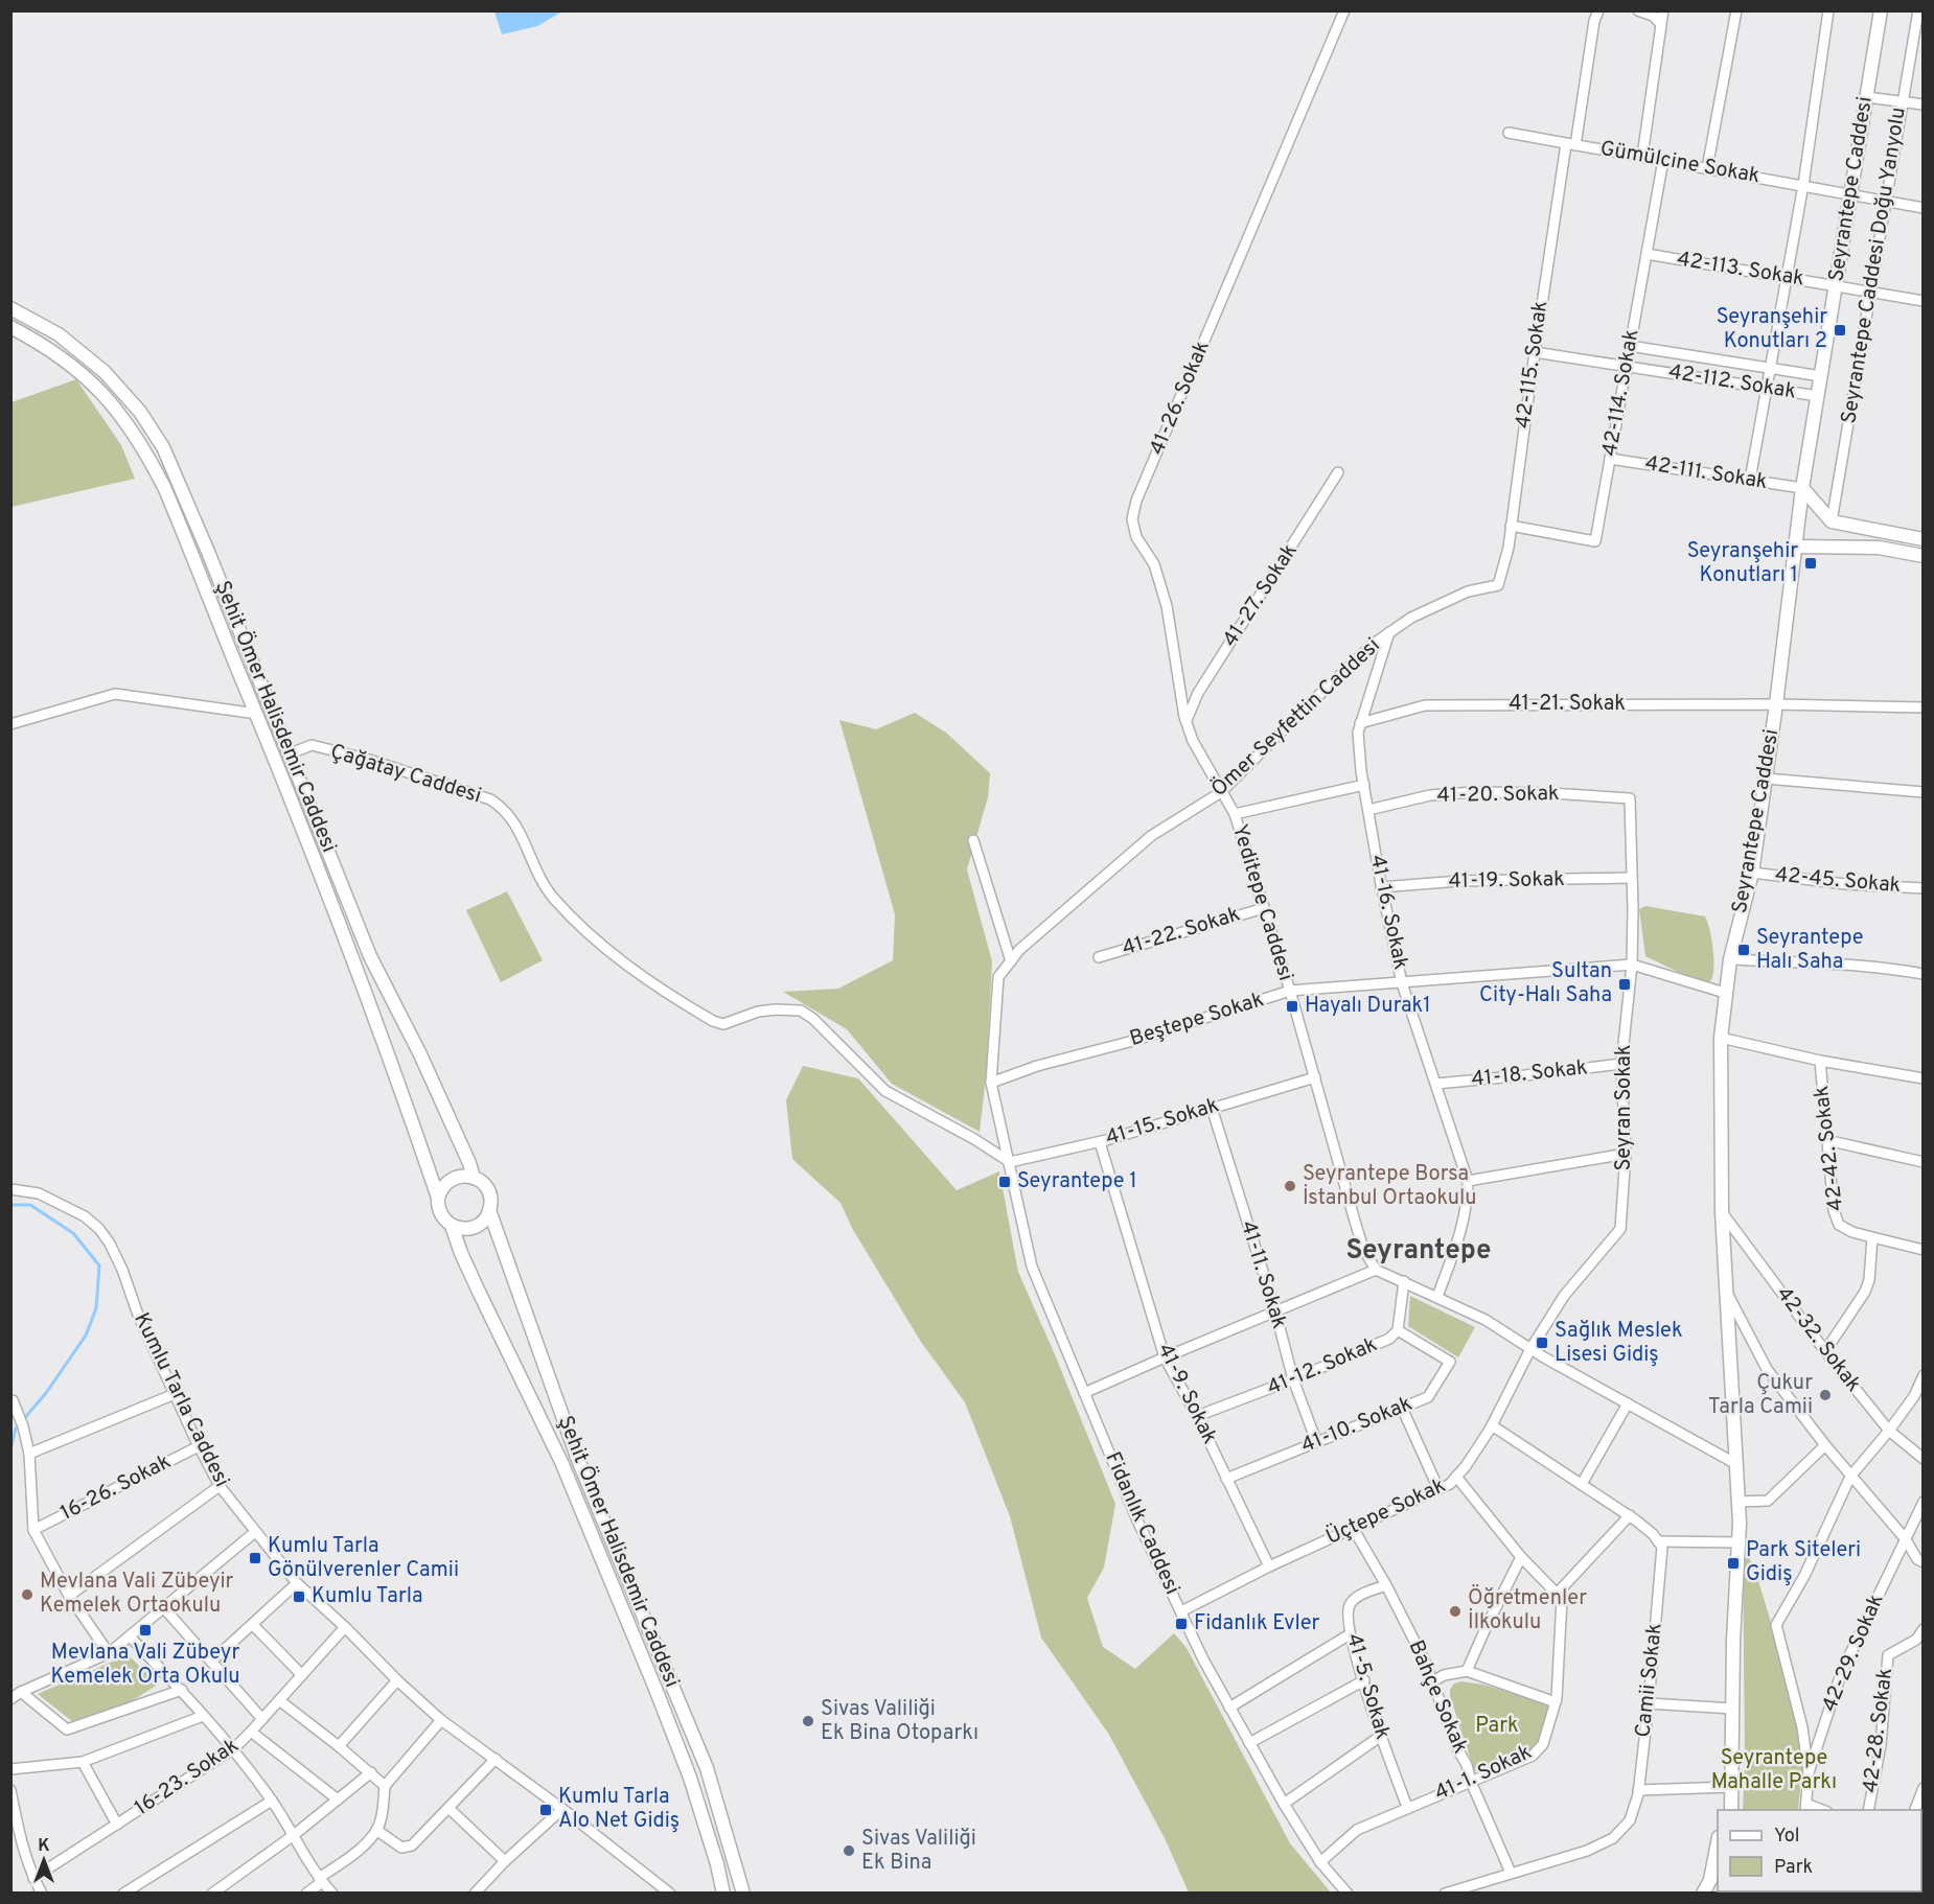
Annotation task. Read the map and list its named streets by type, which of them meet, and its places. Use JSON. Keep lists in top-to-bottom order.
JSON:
{
  "streets": {
    "main road": ["Seyrantepe Caddesi", "Şehit Ömer Halisdemir Caddesi"],
    "street": [
      "Gümülcine Sokak",
      "Seyrantepe Caddesi Doğu Yanyolu",
      "42-113. Sokak",
      "42-115. Sokak",
      "42-112. Sokak",
      "42-114. Sokak",
      "41-26. Sokak",
      "42-111. Sokak",
      "41-27. Sokak",
      "41-21. Sokak",
      "Ömer Seyfettin Caddesi",
      "Çağatay Caddesi",
      "41-20. Sokak",
      "41-19. Sokak",
      "42-45. Sokak",
      "Yeditepe Caddesi",
      "41-16. Sokak",
      "41-22. Sokak",
      "Beştepe Sokak",
      "41-18. Sokak",
      "Seyran Sokak",
      "41-15. Sokak",
      "42-42. Sokak",
      "41-11. Sokak",
      "42-32. Sokak",
      "41-12. Sokak",
      "41-9. Sokak",
      "Kumlu Tarla Caddesi",
      "41-10. Sokak",
      "16-26. Sokak",
      "Üçtepe Sokak",
      "Fidanlık Caddesi",
      "42-29. Sokak",
      "Camii Sokak",
      "41-5. Sokak",
      "Bahçe Sokak",
      "42-28. Sokak",
      "41-1. Sokak",
      "16-23. Sokak"
    ]
  },
  "crossings": [
    ["Gümülcine Sokak", "Seyrantepe Caddesi"],
    ["Gümülcine Sokak", "Seyrantepe Caddesi Doğu Yanyolu"],
    ["Gümülcine Sokak", "42-115. Sokak"],
    ["Gümülcine Sokak", "42-114. Sokak"],
    ["Seyrantepe Caddesi", "42-113. Sokak"],
    ["Seyrantepe Caddesi", "42-112. Sokak"],
    ["Seyrantepe Caddesi", "42-111. Sokak"],
    ["Seyrantepe Caddesi", "41-21. Sokak"],
    ["Seyrantepe Caddesi", "42-45. Sokak"],
    ["Seyrantepe Caddesi", "42-32. Sokak"],
    ["Seyrantepe Caddesi Doğu Yanyolu", "42-113. Sokak"],
    ["42-113. Sokak", "42-114. Sokak"],
    ["42-115. Sokak", "42-112. Sokak"],
    ["42-115. Sokak", "42-114. Sokak"],
    ["42-115. Sokak", "Ömer Seyfettin Caddesi"],
    ["42-112. Sokak", "42-114. Sokak"],
    ["42-114. Sokak", "42-111. Sokak"],
    ["41-26. Sokak", "41-27. Sokak"],
    ["41-26. Sokak", "Ömer Seyfettin Caddesi"],
    ["41-26. Sokak", "Yeditepe Caddesi"],
    ["41-21. Sokak", "41-16. Sokak"],
    ["Şehit Ömer Halisdemir Caddesi", "Çağatay Caddesi"],
    ["Ömer Seyfettin Caddesi", "Çağatay Caddesi"],
    ["Ömer Seyfettin Caddesi", "Yeditepe Caddesi"],
    ["Ömer Seyfettin Caddesi", "41-16. Sokak"],
    ["Ömer Seyfettin Caddesi", "Beştepe Sokak"],
    ["Ömer Seyfettin Caddesi", "41-15. Sokak"],
    ["Ömer Seyfettin Caddesi", "Fidanlık Caddesi"],
    ["Çağatay Caddesi", "41-15. Sokak"],
    ["Çağatay Caddesi", "Fidanlık Caddesi"],
    ["41-20. Sokak", "41-16. Sokak"],
    ["41-20. Sokak", "Seyran Sokak"],
    ["41-19. Sokak", "41-16. Sokak"],
    ["41-19. Sokak", "Seyran Sokak"],
    ["Yeditepe Caddesi", "41-22. Sokak"],
    ["Yeditepe Caddesi", "Beştepe Sokak"],
    ["Yeditepe Caddesi", "41-15. Sokak"],
    ["41-16. Sokak", "Beştepe Sokak"],
    ["41-16. Sokak", "41-18. Sokak"],
    ["Beştepe Sokak", "Seyran Sokak"],
    ["41-18. Sokak", "Seyran Sokak"],
    ["Seyran Sokak", "Üçtepe Sokak"],
    ["41-15. Sokak", "41-11. Sokak"],
    ["41-15. Sokak", "41-9. Sokak"],
    ["41-15. Sokak", "Fidanlık Caddesi"],
    ["41-11. Sokak", "41-12. Sokak"],
    ["41-11. Sokak", "41-10. Sokak"],
    ["41-12. Sokak", "41-9. Sokak"],
    ["41-12. Sokak", "41-10. Sokak"],
    ["41-9. Sokak", "41-10. Sokak"],
    ["41-9. Sokak", "Üçtepe Sokak"],
    ["Kumlu Tarla Caddesi", "16-26. Sokak"],
    ["Kumlu Tarla Caddesi", "16-23. Sokak"],
    ["Üçtepe Sokak", "Fidanlık Caddesi"],
    ["Üçtepe Sokak", "Bahçe Sokak"],
    ["Fidanlık Caddesi", "41-1. Sokak"],
    ["Camii Sokak", "Bahçe Sokak"],
    ["41-5. Sokak", "Bahçe Sokak"],
    ["41-5. Sokak", "41-1. Sokak"],
    ["Bahçe Sokak", "41-1. Sokak"]
  ],
  "districts": ["Seyrantepe"],
  "parks": ["Park", "Seyrantepe Mahalle Parkı"],
  "places": {
    "transit": [
      "Seyranşehir Konutları 2",
      "Seyranşehir Konutları 1",
      "Seyrantepe Halı Saha",
      "Sultan City-Halı Saha",
      "Hayalı Durak1",
      "Seyrantepe 1",
      "Sağlık Meslek Lisesi Gidiş",
      "Kumlu Tarla Gönülverenler Camii",
      "Park Siteleri Gidiş",
      "Kumlu Tarla",
      "Fidanlık Evler",
      "Mevlana Vali Zübeyr Kemelek Orta Okulu",
      "Kumlu Tarla Alo Net Gidiş"
    ],
    "other": [
      "Seyrantepe Borsa İstanbul Ortaokulu",
      "Çukur Tarla Camii",
      "Mevlana Vali Zübeyir Kemelek Ortaokulu",
      "Öğretmenler İlkokulu",
      "Sivas Valiliği Ek Bina Otoparkı",
      "Sivas Valiliği Ek Bina"
    ]
  },
  "legend": ["Yol", "Park"],
  "north": "top"
}
